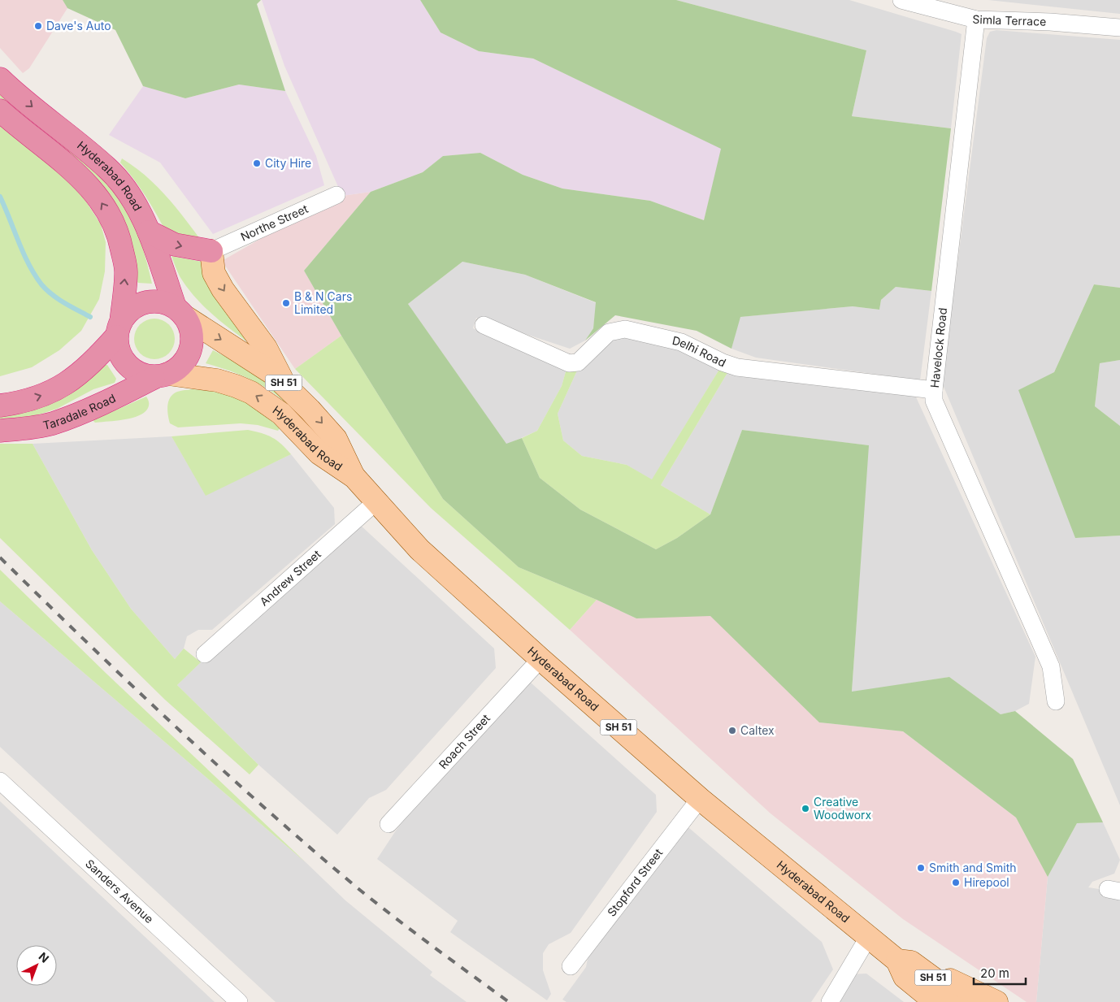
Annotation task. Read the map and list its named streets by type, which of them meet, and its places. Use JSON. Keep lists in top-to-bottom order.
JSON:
{
  "streets": {
    "highway": ["Hyderabad Road", "SH 51", "Taradale Road"],
    "street": [
      "Simla Terrace",
      "Northe Street",
      "Havelock Road",
      "Delhi Road",
      "Andrew Street",
      "Roach Street",
      "Stopford Street",
      "Sanders Avenue"
    ]
  },
  "crossings": [
    ["Simla Terrace", "Havelock Road"],
    ["Hyderabad Road", "SH 51"],
    ["Hyderabad Road", "Taradale Road"],
    ["Hyderabad Road", "Andrew Street"],
    ["Hyderabad Road", "Roach Street"],
    ["Hyderabad Road", "Stopford Street"],
    ["Havelock Road", "Delhi Road"],
    ["SH 51", "Taradale Road"]
  ],
  "places": [
    "Dave's Auto",
    "City Hire",
    "B & N Cars Limited",
    "Caltex",
    "Creative Woodworx",
    "Smith and Smith",
    "Hirepool"
  ],
  "scale_bar": "20 m",
  "north": "top right"
}
